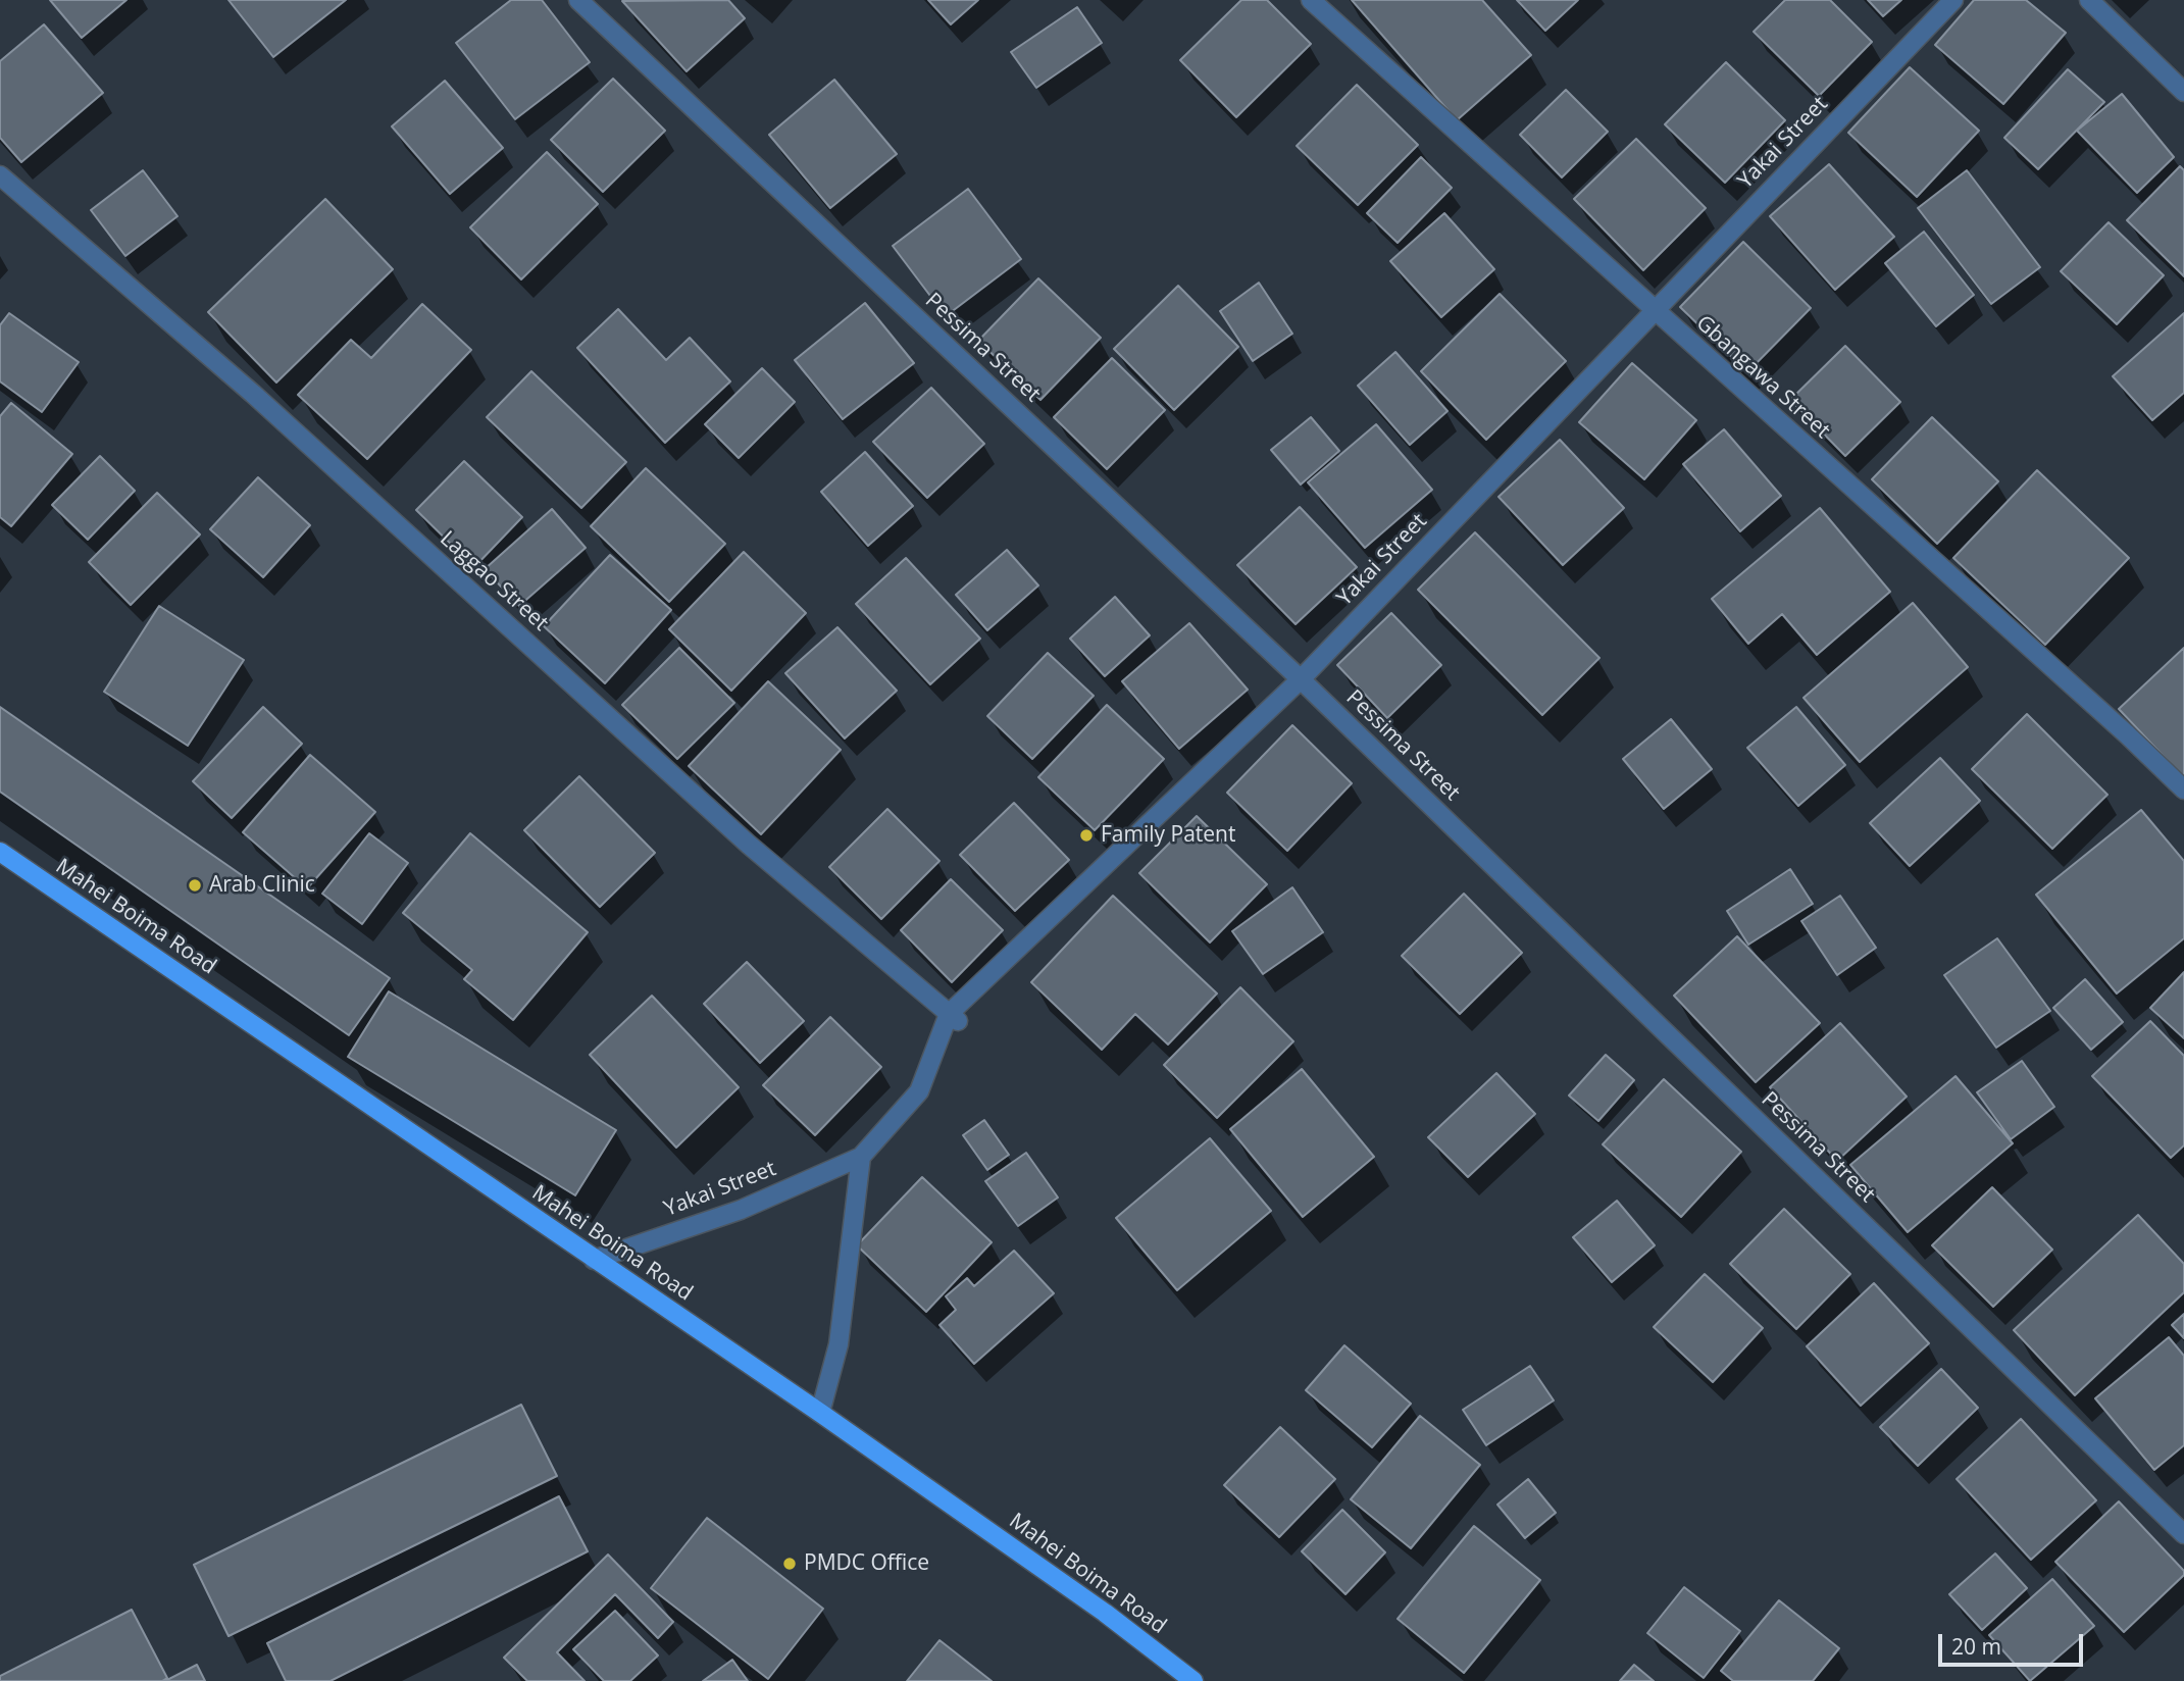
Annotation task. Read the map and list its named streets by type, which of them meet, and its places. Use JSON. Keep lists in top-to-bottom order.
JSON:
{
  "streets": {
    "main road": ["Mahei Boima Road"],
    "street": [
      "Yakai Street",
      "Pessima Street",
      "Gbangawa Street",
      "Laggao Street"
    ]
  },
  "crossings": [
    ["Yakai Street", "Pessima Street"],
    ["Yakai Street", "Gbangawa Street"],
    ["Yakai Street", "Laggao Street"],
    ["Yakai Street", "Mahei Boima Road"]
  ],
  "places": ["Family Patent", "Arab Clinic", "PMDC Office"],
  "scale_bar": "20 m"
}
